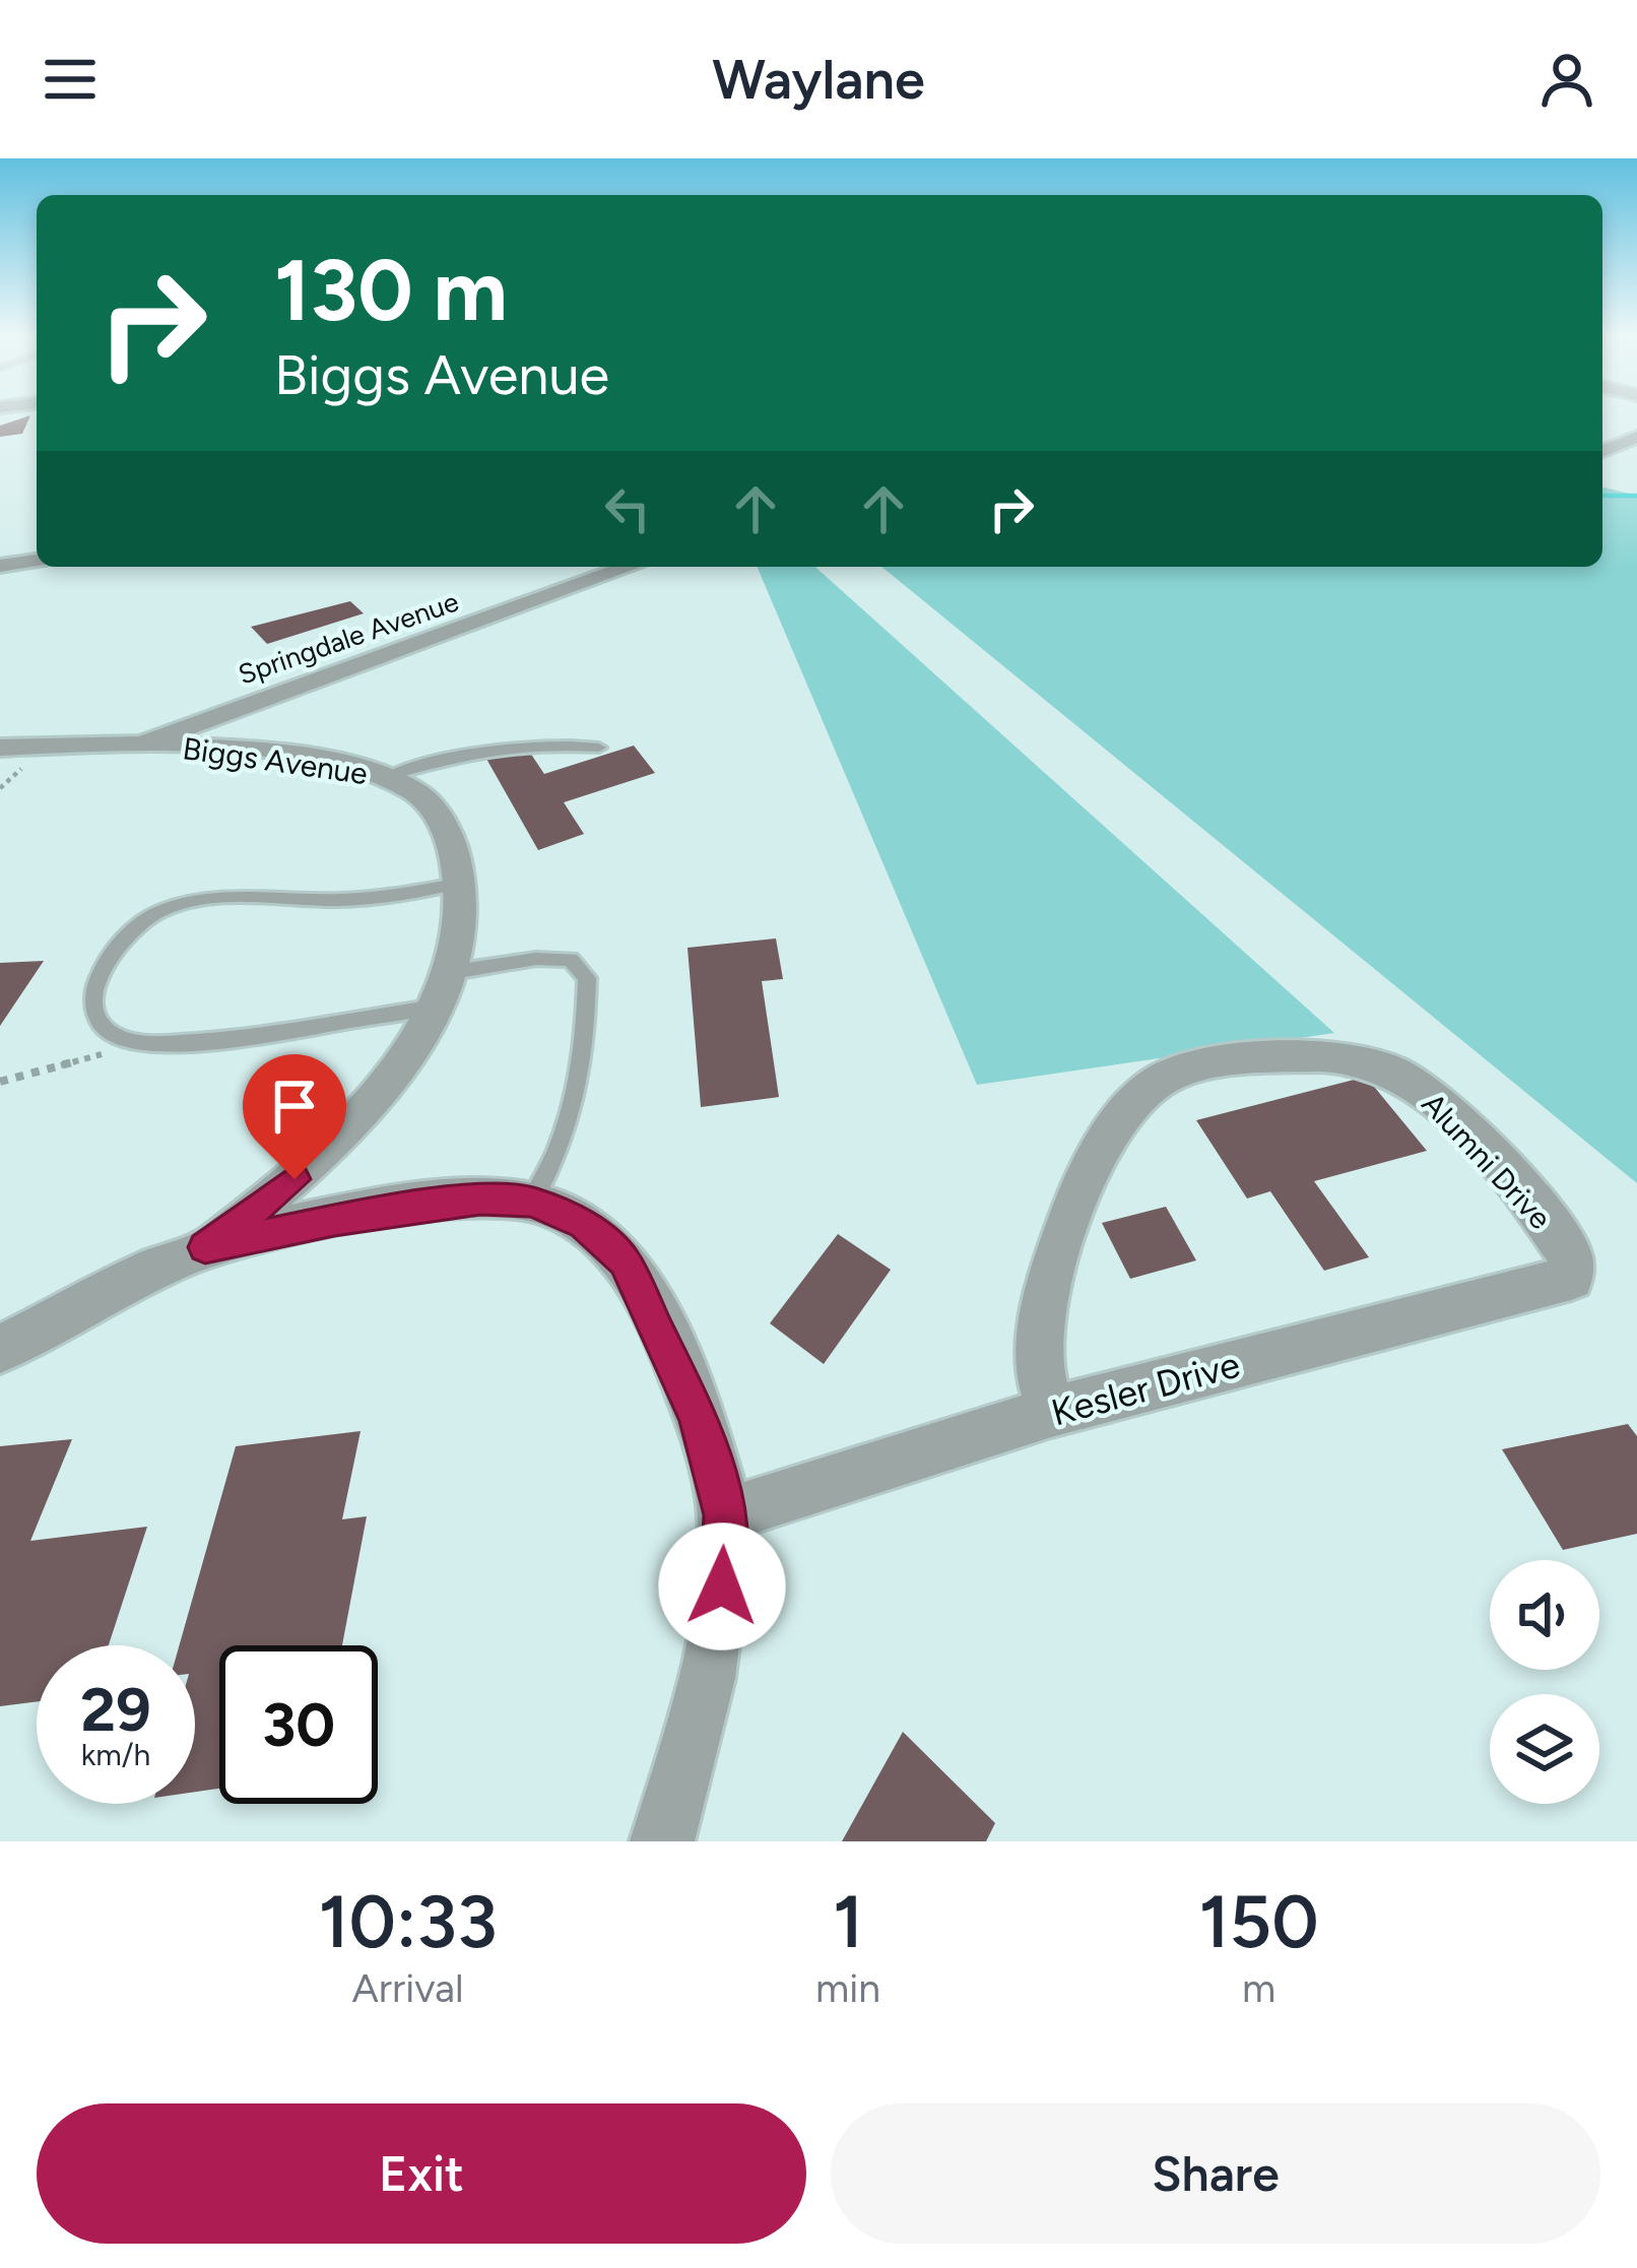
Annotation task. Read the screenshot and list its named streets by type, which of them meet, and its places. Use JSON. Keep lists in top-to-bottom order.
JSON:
{
  "streets": {
    "street": [
      "Springdale Avenue",
      "Biggs Avenue",
      "Alumni Drive",
      "Kesler Drive"
    ]
  },
  "crossings": [
    ["Springdale Avenue", "Biggs Avenue"],
    ["Alumni Drive", "Kesler Drive"]
  ],
  "page": {
    "header": "Waylane",
    "turn": ["130 m", "Biggs Avenue"],
    "speed": "29 km/h",
    "limit": "30",
    "eta": [
      "10:33",
      "Arrival",
      "1",
      "min",
      "150",
      "m"
    ],
    "buttons": ["Exit", "Share"]
  }
}
